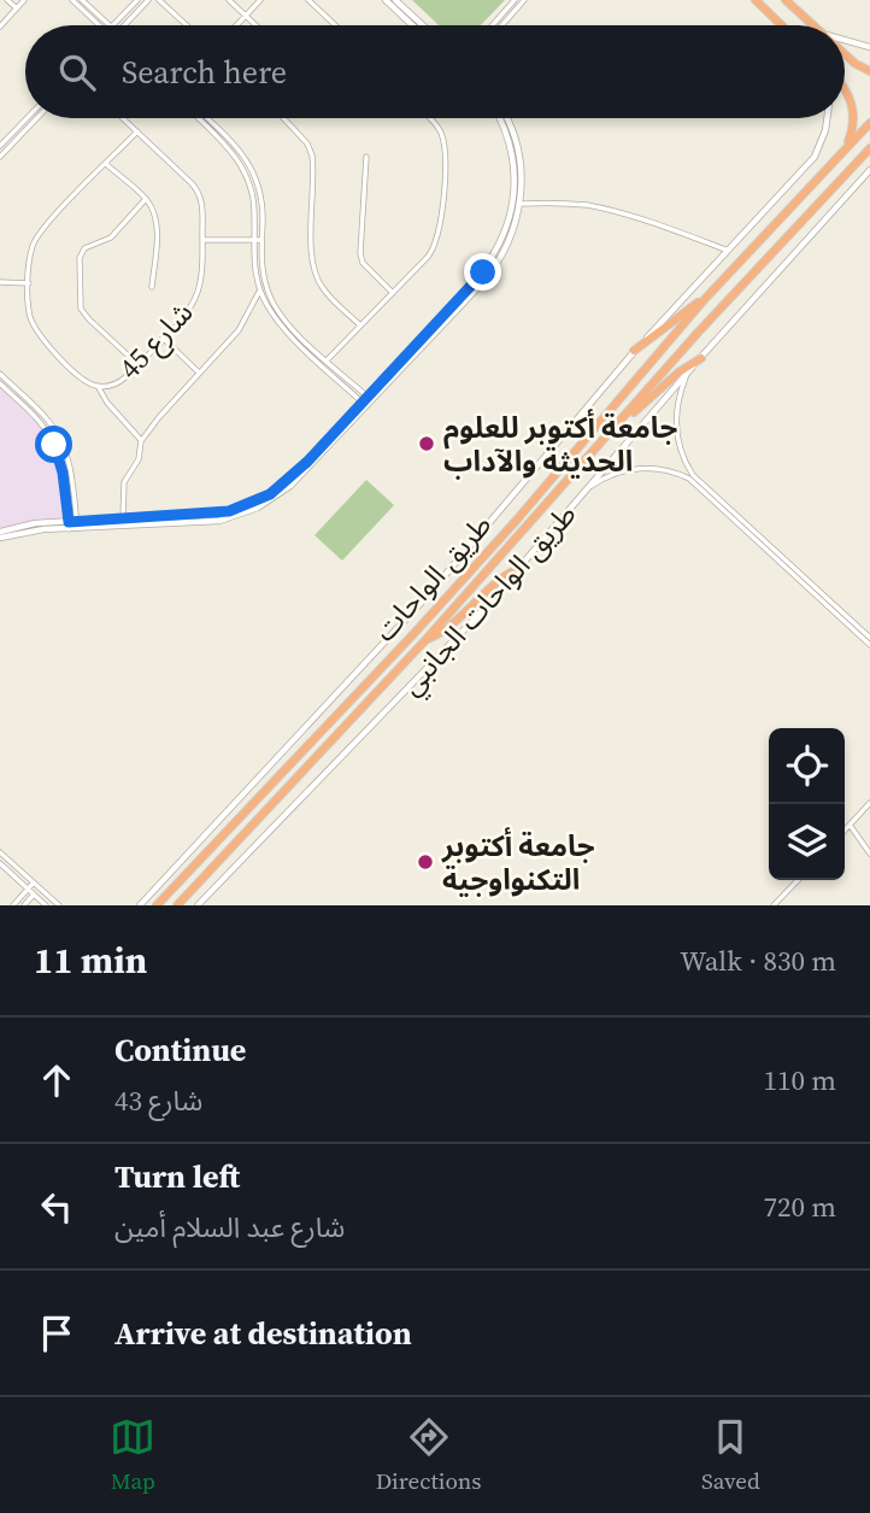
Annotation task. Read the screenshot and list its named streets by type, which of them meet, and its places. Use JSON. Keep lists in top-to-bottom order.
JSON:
{
  "streets": {
    "highway": ["طريق الواحات"],
    "street": ["شارع 45", "طريق الواحات الجانبي"]
  },
  "places": ["جامعة أكتوبر للعلوم الحديثة والآداب", "جامعة أكتوبر التكنواوجية"],
  "page": {
    "search": "Search here",
    "heading": ["11 min", "Walk · 830 m"],
    "list": [
      ["Continue", "شارع 43", "110 m"],
      ["Turn left", "شارع عبد السلام أمين", "720 m"],
      "Arrive at destination"
    ],
    "nav": ["Map", "Directions", "Saved"]
  }
}
